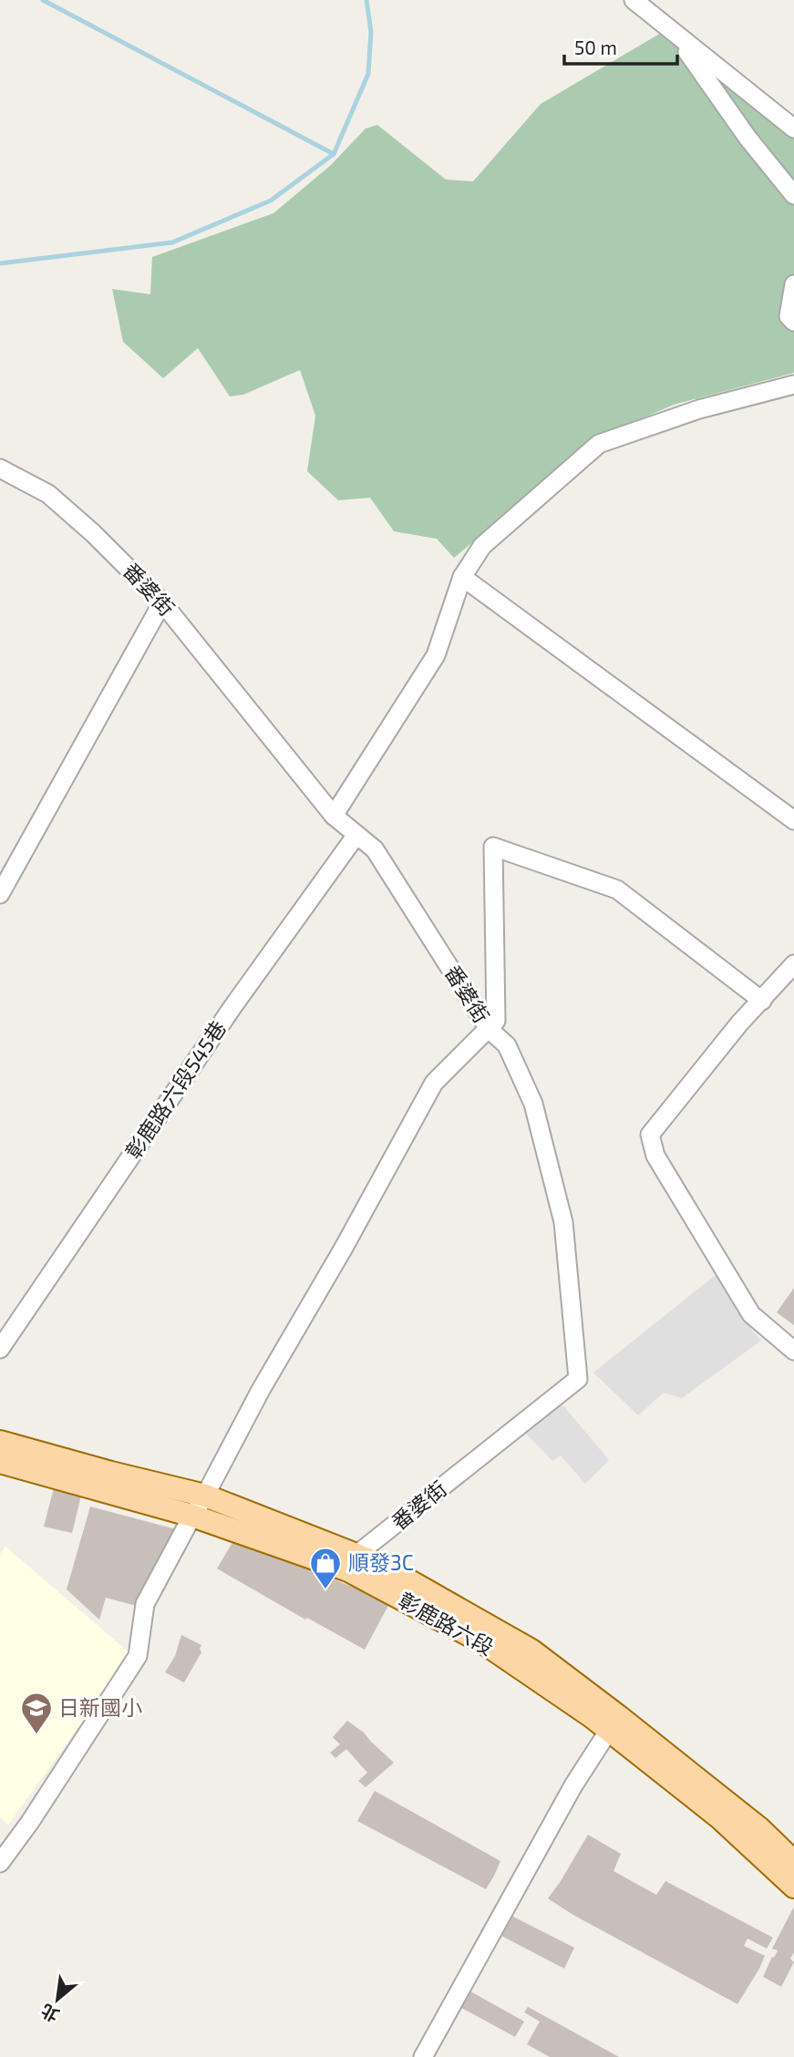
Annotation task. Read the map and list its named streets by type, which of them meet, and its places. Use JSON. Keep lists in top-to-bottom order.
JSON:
{
  "streets": {
    "main road": ["彰鹿路六段"],
    "street": ["番婆街", "彰鹿路六段545巷"]
  },
  "crossings": [
    ["番婆街", "彰鹿路六段545巷"],
    ["番婆街", "彰鹿路六段"]
  ],
  "places": {
    "shop": ["順發3C"],
    "school or university": ["日新國小"]
  },
  "scale_bar": "50 m",
  "north": "bottom left"
}
